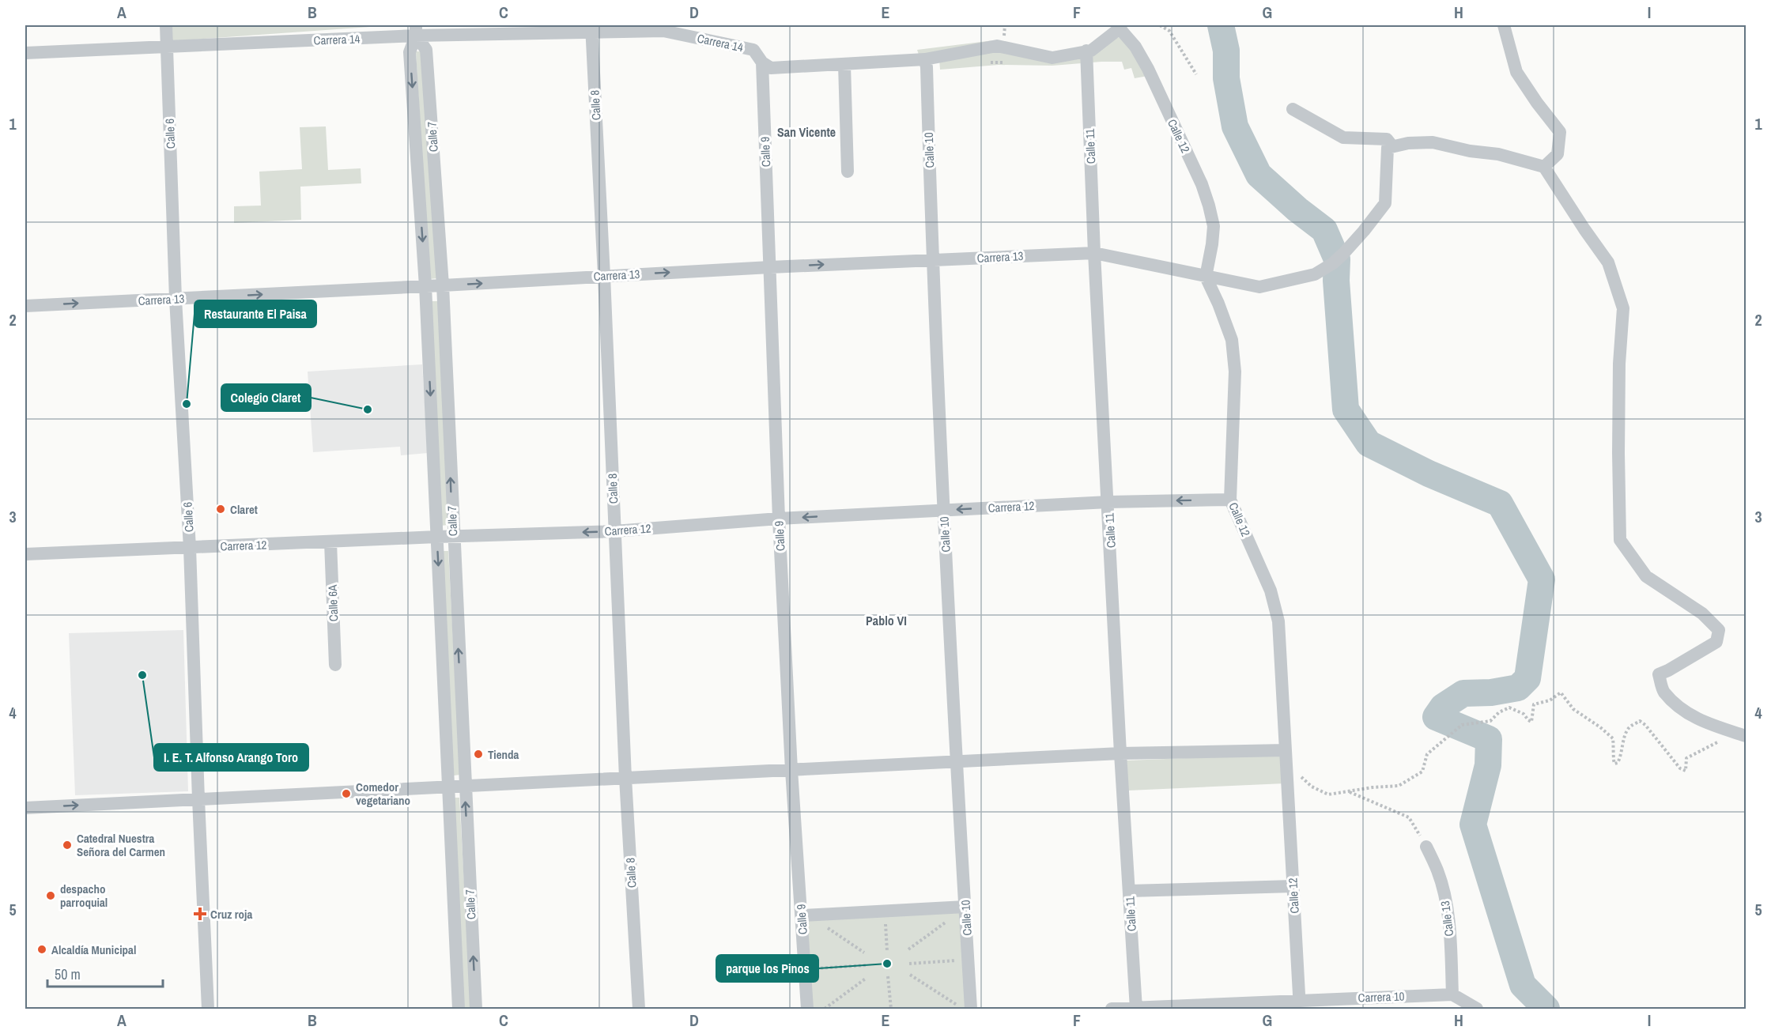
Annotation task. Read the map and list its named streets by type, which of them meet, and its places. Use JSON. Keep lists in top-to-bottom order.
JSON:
{
  "streets": {
    "street": [
      "Carrera 14",
      "Calle 8",
      "Calle 6",
      "Calle 12",
      "Calle 7",
      "Calle 11",
      "Calle 10",
      "Calle 9",
      "Carrera 13",
      "Carrera 12",
      "Calle 6A",
      "Calle 13",
      "Carrera 10"
    ]
  },
  "crossings": [
    ["Carrera 14", "Calle 8"],
    ["Carrera 14", "Calle 6"],
    ["Carrera 14", "Calle 7"],
    ["Carrera 14", "Calle 11"],
    ["Carrera 14", "Calle 10"],
    ["Carrera 14", "Calle 9"],
    ["Calle 8", "Carrera 13"],
    ["Calle 8", "Carrera 12"],
    ["Calle 6", "Carrera 13"],
    ["Calle 6", "Carrera 12"],
    ["Calle 12", "Carrera 13"],
    ["Calle 12", "Carrera 12"],
    ["Calle 12", "Carrera 10"],
    ["Calle 7", "Carrera 13"],
    ["Calle 7", "Carrera 12"],
    ["Calle 11", "Carrera 13"],
    ["Calle 11", "Carrera 12"],
    ["Calle 11", "Carrera 10"],
    ["Calle 10", "Carrera 13"],
    ["Calle 10", "Carrera 12"],
    ["Calle 9", "Carrera 13"],
    ["Calle 9", "Carrera 12"],
    ["Carrera 12", "Calle 6A"],
    ["Calle 13", "Carrera 10"]
  ],
  "one_way": ["Carrera 13", "Carrera 12"],
  "districts": ["San Vicente", "Pablo VI"],
  "places": {
    "other": [
      "Restaurante El Paisa",
      "Colegio Claret",
      "Claret",
      "I. E. T. Alfonso Arango Toro",
      "Tienda",
      "Comedor vegetariano",
      "Catedral Nuestra Señora del Carmen",
      "despacho parroquial",
      "Alcaldía Municipal",
      "parque los Pinos"
    ],
    "health": ["Cruz roja"]
  },
  "scale_bar": "50 m",
  "grid": {
    "columns": [
      "A",
      "B",
      "C",
      "D",
      "E",
      "F",
      "G",
      "H",
      "I"
    ],
    "rows": [
      "1",
      "2",
      "3",
      "4",
      "5"
    ]
  }
}
